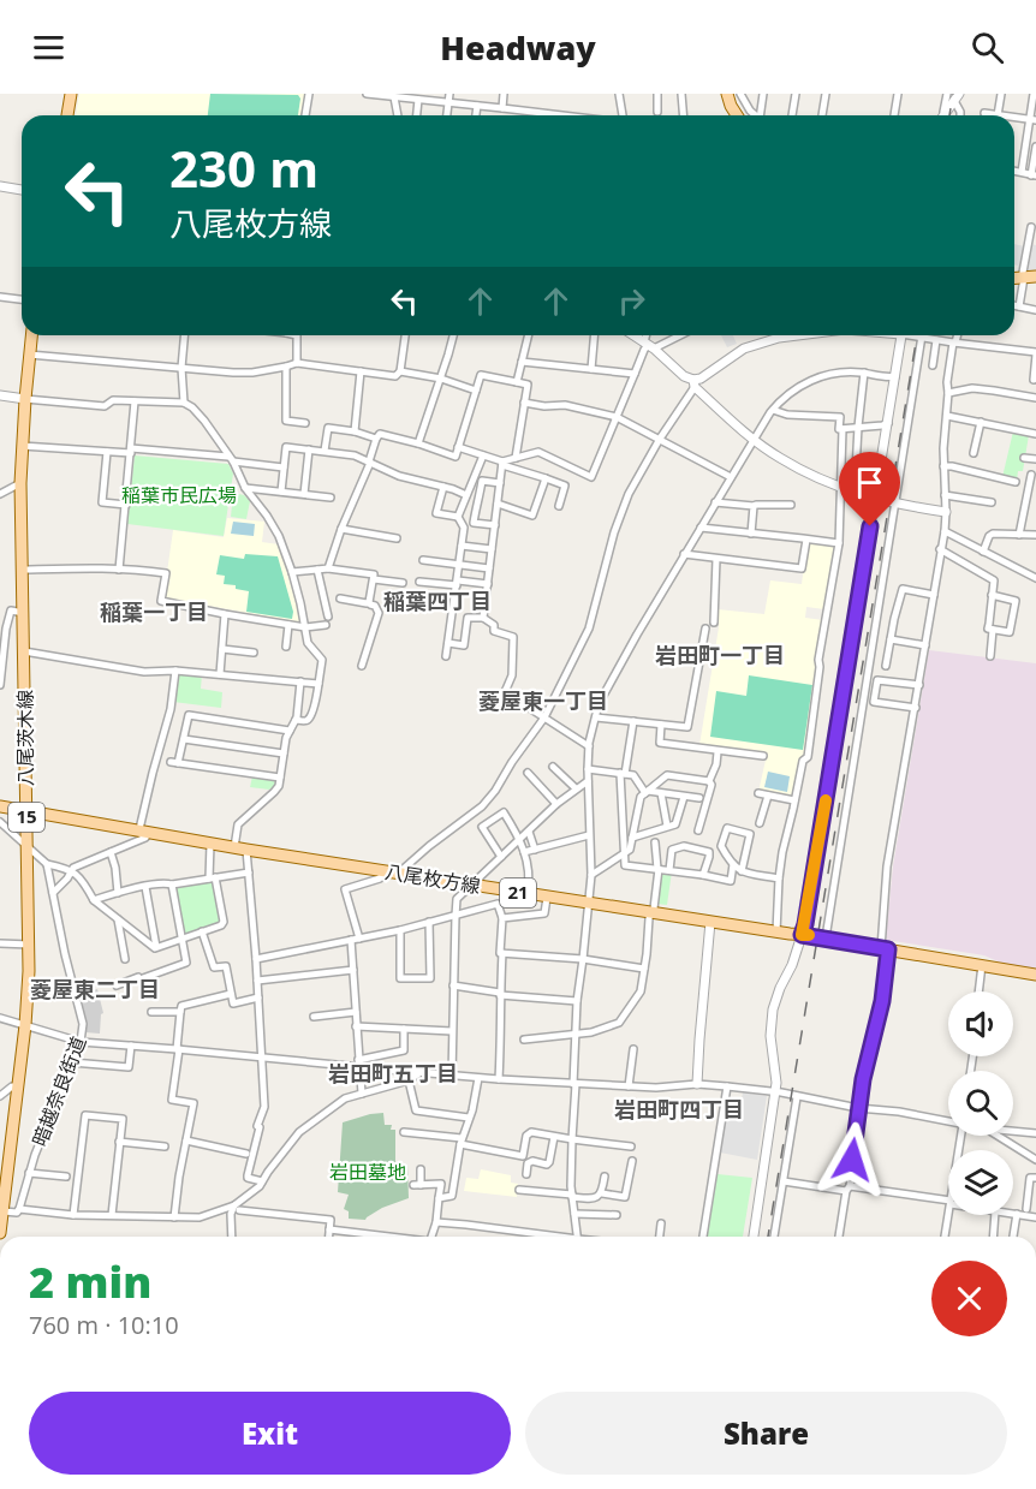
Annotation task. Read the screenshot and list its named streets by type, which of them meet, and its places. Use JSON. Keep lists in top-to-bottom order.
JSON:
{
  "streets": {
    "main road": [
      "八尾茨木線",
      "15",
      "八尾枚方線",
      "21"
    ],
    "street": ["暗越奈良街道"]
  },
  "crossings": [
    ["八尾茨木線", "八尾枚方線"]
  ],
  "districts": [
    "稲葉四丁目",
    "稲葉一丁目",
    "岩田町一丁目",
    "菱屋東一丁目",
    "菱屋東二丁目",
    "岩田町五丁目",
    "岩田町四丁目"
  ],
  "parks": ["稲葉市民広場", "岩田墓地"],
  "page": {
    "header": "Headway",
    "turn": ["230 m", "八尾枚方線"],
    "heading": ["2 min", "760 m · 10:10"],
    "buttons": ["Exit", "Share"]
  }
}
